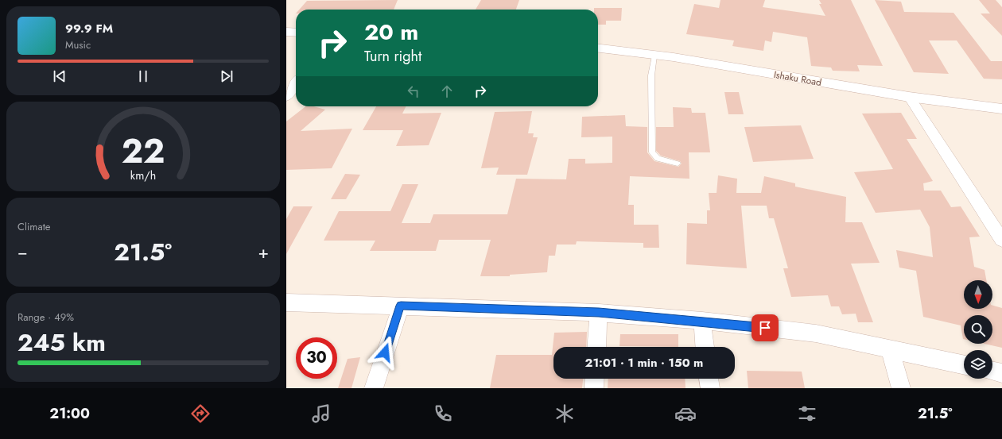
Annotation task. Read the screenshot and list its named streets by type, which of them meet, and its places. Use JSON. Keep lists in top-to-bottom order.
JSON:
{
  "streets": {
    "street": ["Ishaku Road"]
  },
  "north": "bottom",
  "page": {
    "turn": ["20 m", "Turn right"],
    "song": ["99.9 FM", "Music"],
    "tile": [
      "Climate",
      ["Range · 49%", "245 km"]
    ],
    "heat": ["−", "21.5°", "+"],
    "limit": "30",
    "trip": "21:01 · 1 min · 150 m",
    "tabs": ["21:00", "21.5°"],
    "gauge": ["22", "km/h"]
  }
}
